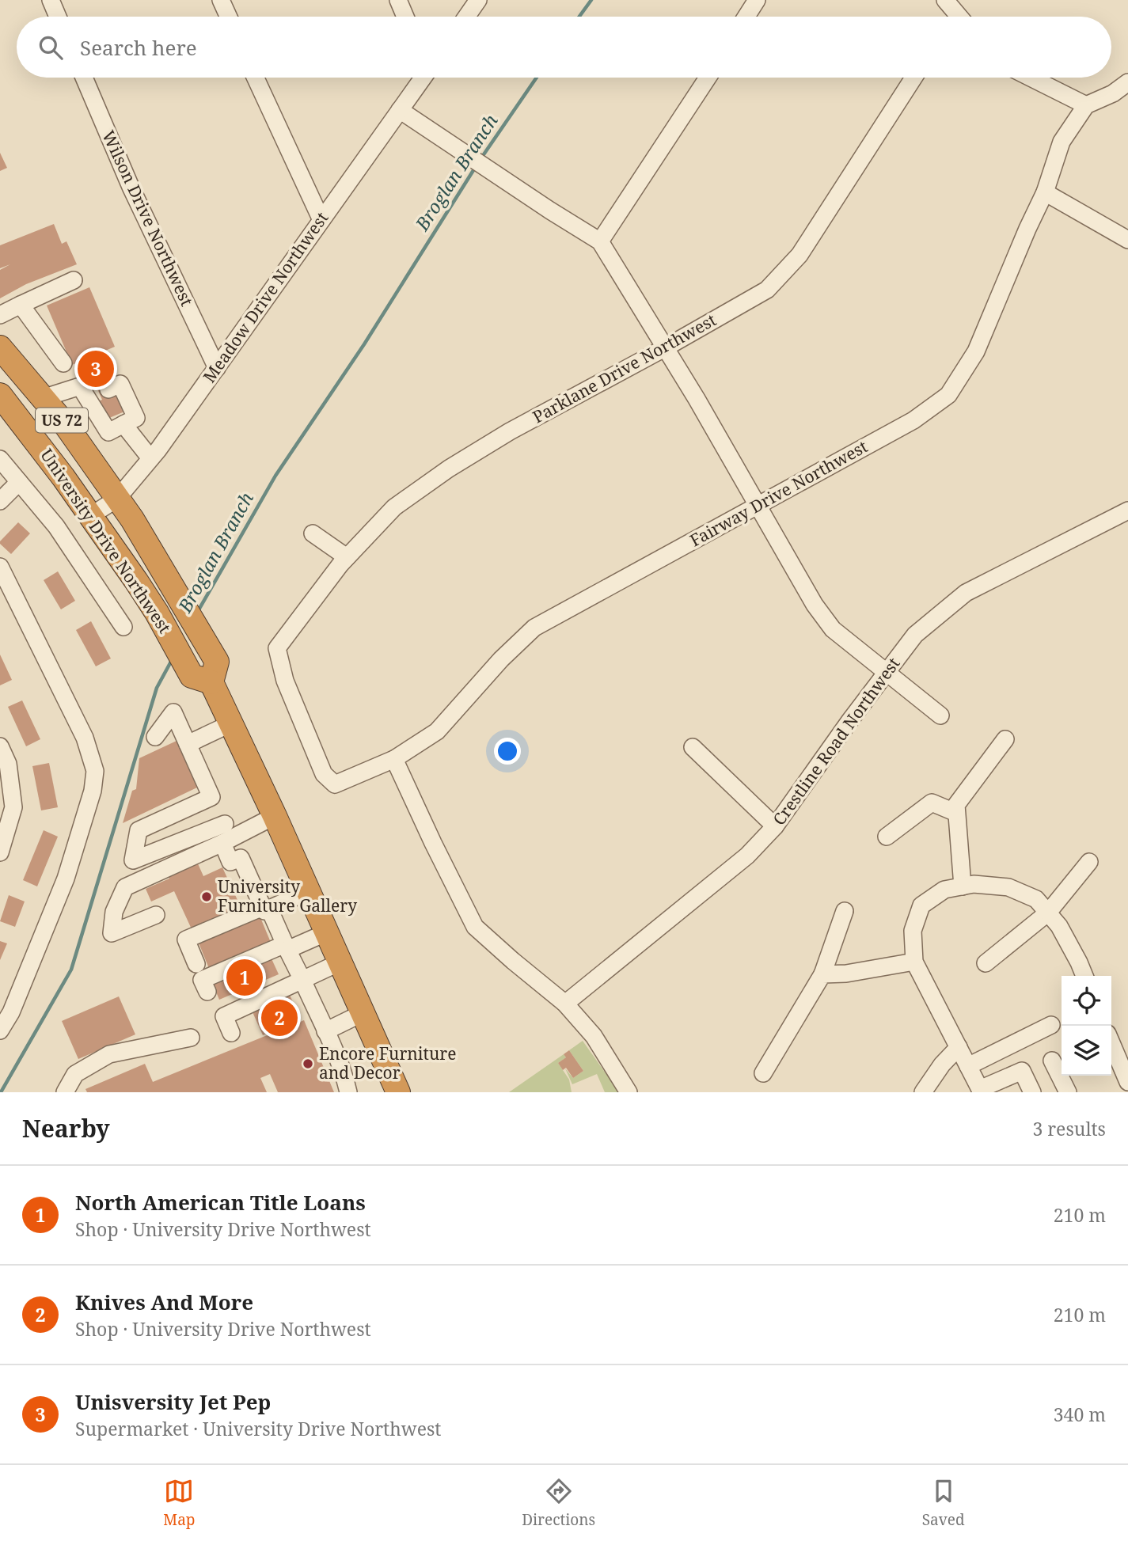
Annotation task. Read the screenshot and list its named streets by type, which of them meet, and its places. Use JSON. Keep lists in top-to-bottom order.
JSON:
{
  "streets": {
    "highway": ["US 72", "University Drive Northwest"],
    "street": [
      "Wilson Drive Northwest",
      "Meadow Drive Northwest",
      "Parklane Drive Northwest",
      "Fairway Drive Northwest",
      "Crestline Road Northwest"
    ]
  },
  "crossings": [
    ["Wilson Drive Northwest", "Meadow Drive Northwest"],
    ["Meadow Drive Northwest", "University Drive Northwest"],
    ["Parklane Drive Northwest", "Fairway Drive Northwest"]
  ],
  "water": ["Broglan Branch"],
  "places": ["University Furniture Gallery", "Encore Furniture and Decor"],
  "page": {
    "search": "Search here",
    "pins": ["3", "1", "2"],
    "heading": ["Nearby", "3 results"],
    "list": [
      {
        "mark": "1",
        "name": "North American Title Loans",
        "note": "Shop · University Drive Northwest",
        "value": "210 m"
      },
      {
        "mark": "2",
        "name": "Knives And More",
        "note": "Shop · University Drive Northwest",
        "value": "210 m"
      },
      {
        "mark": "3",
        "name": "Unisversity Jet Pep",
        "note": "Supermarket · University Drive Northwest",
        "value": "340 m"
      }
    ],
    "nav": ["Map", "Directions", "Saved"]
  }
}
